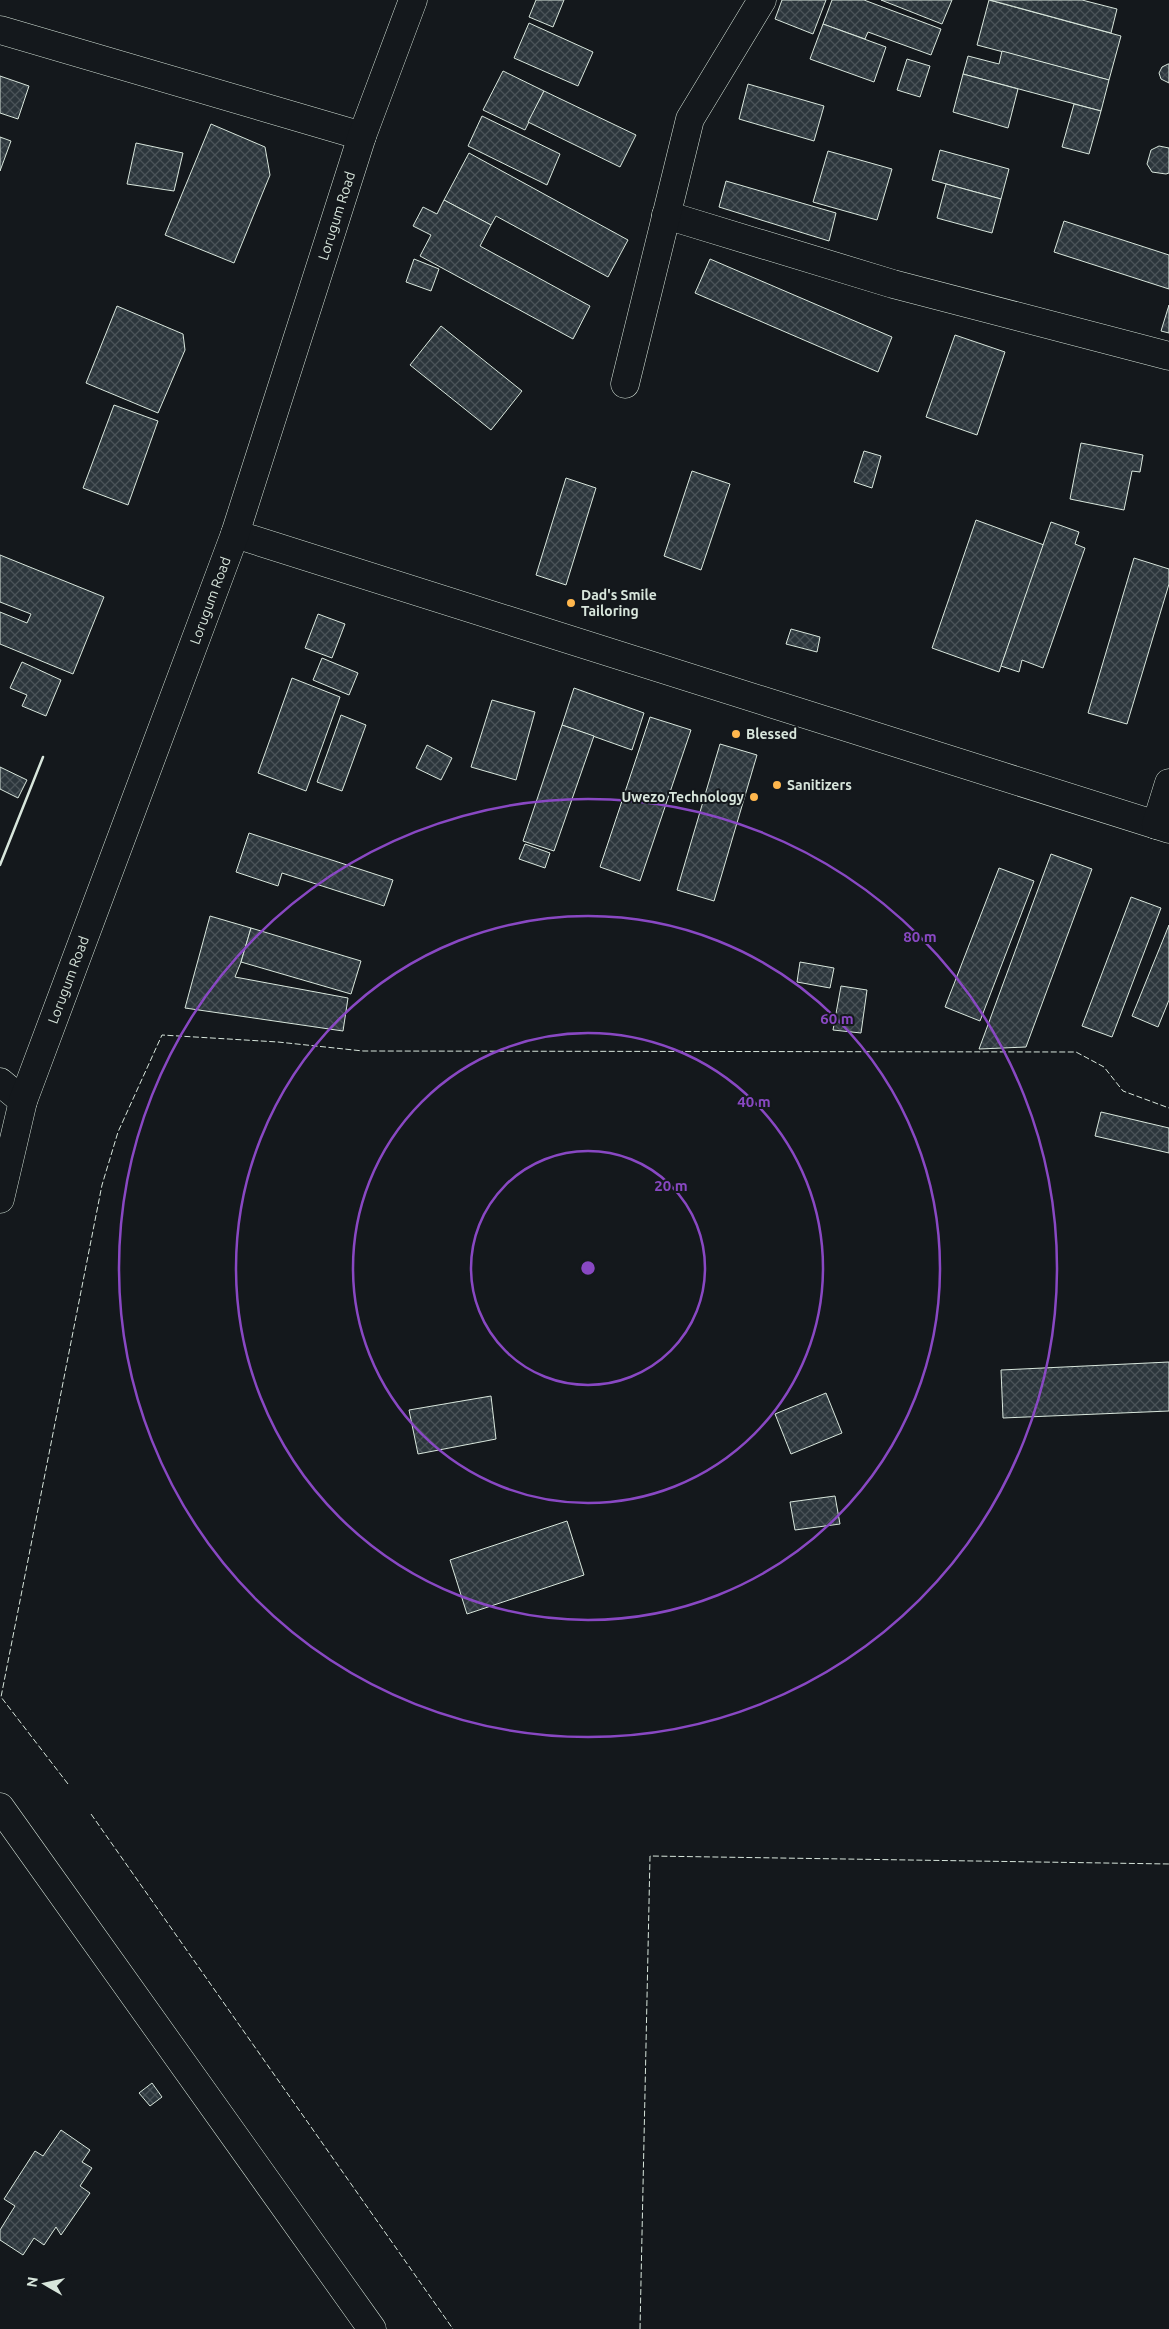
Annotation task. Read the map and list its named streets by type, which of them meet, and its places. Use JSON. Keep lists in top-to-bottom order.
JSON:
{
  "streets": {
    "street": ["Lorugum Road"]
  },
  "places": [
    "Dad's Smile Tailoring",
    "Blessed",
    "Sanitizers",
    "Uwezo Technology"
  ],
  "north": "left",
  "rings": [
    "80 m",
    "60 m",
    "40 m",
    "20 m"
  ]
}
